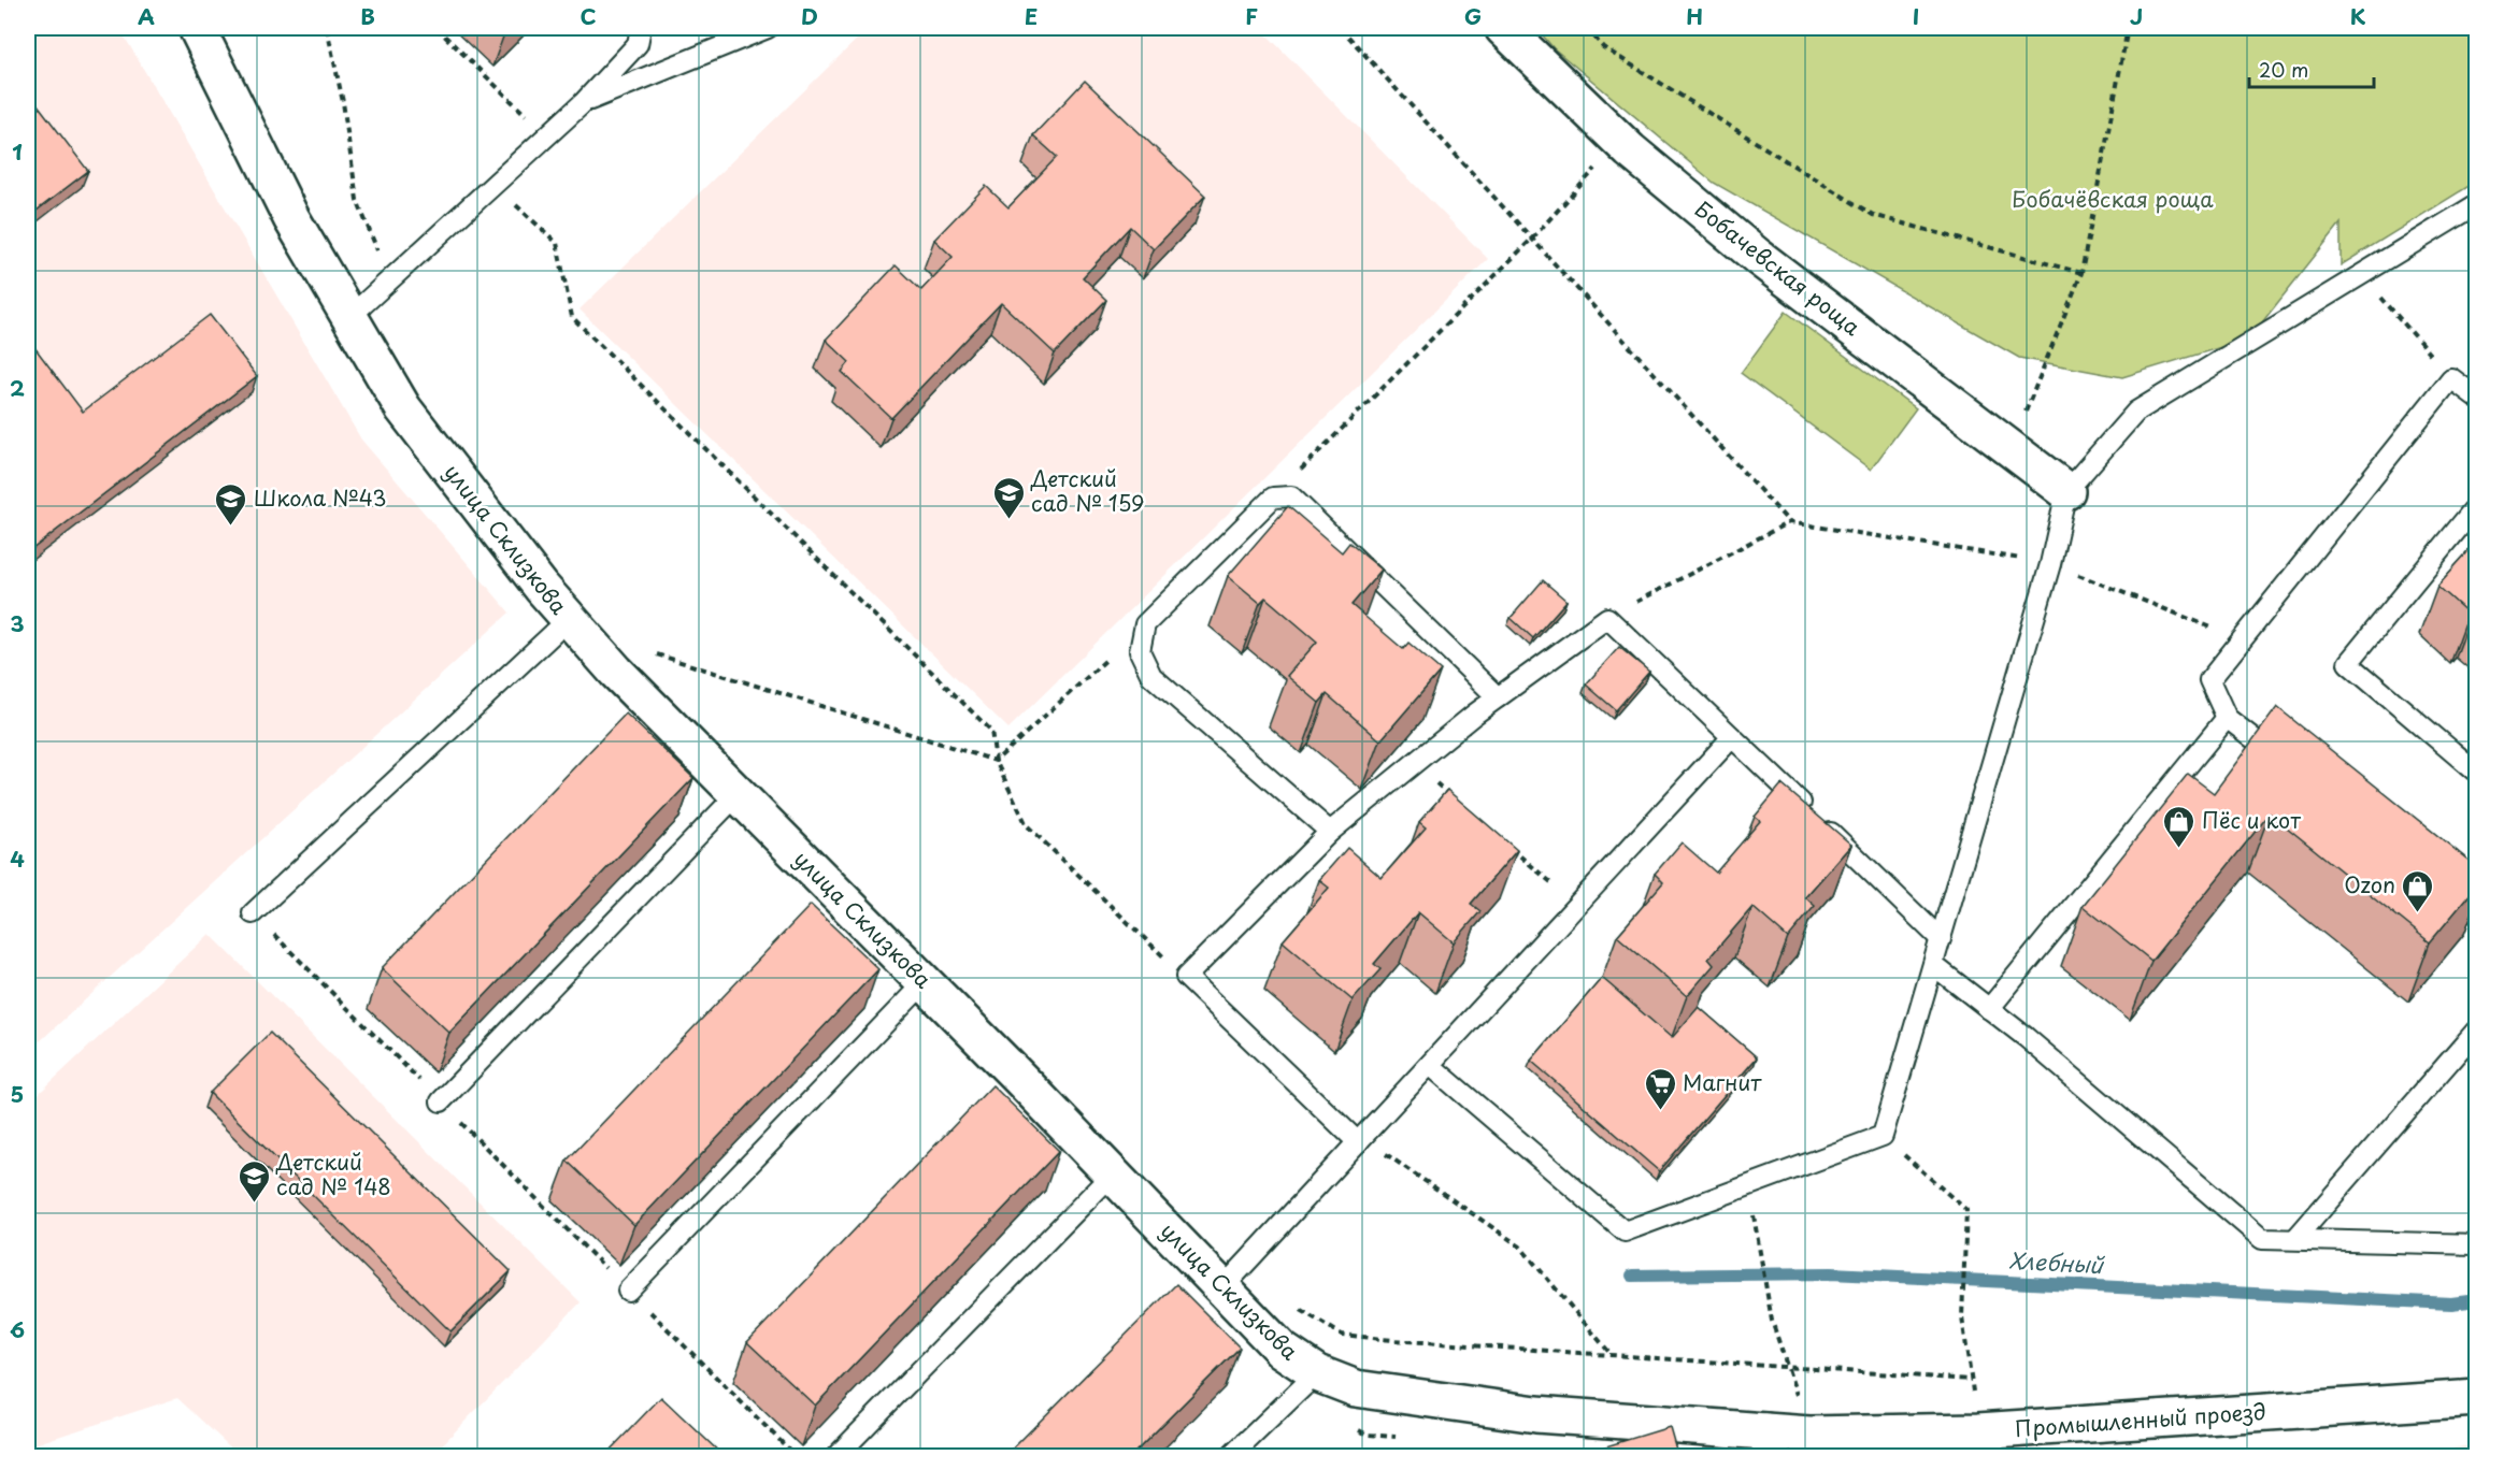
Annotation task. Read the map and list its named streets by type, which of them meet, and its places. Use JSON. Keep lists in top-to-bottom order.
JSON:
{
  "streets": {
    "street": ["Бобачевская роща", "улица Склизкова", "Промышленный проезд"]
  },
  "crossings": [
    ["улица Склизкова", "Промышленный проезд"]
  ],
  "water": ["Хлебный"],
  "parks": ["Бобачёвская роща"],
  "places": {
    "school or university": ["Детский сад № 159", "Школа №43", "Детский сад № 148"],
    "shop": ["Пёс и кот", "Ozon"],
    "supermarket": ["Магнит"]
  },
  "scale_bar": "20 m",
  "grid": {
    "columns": [
      "A",
      "B",
      "C",
      "D",
      "E",
      "F",
      "G",
      "H",
      "I",
      "J",
      "K"
    ],
    "rows": [
      "1",
      "2",
      "3",
      "4",
      "5",
      "6"
    ]
  }
}
